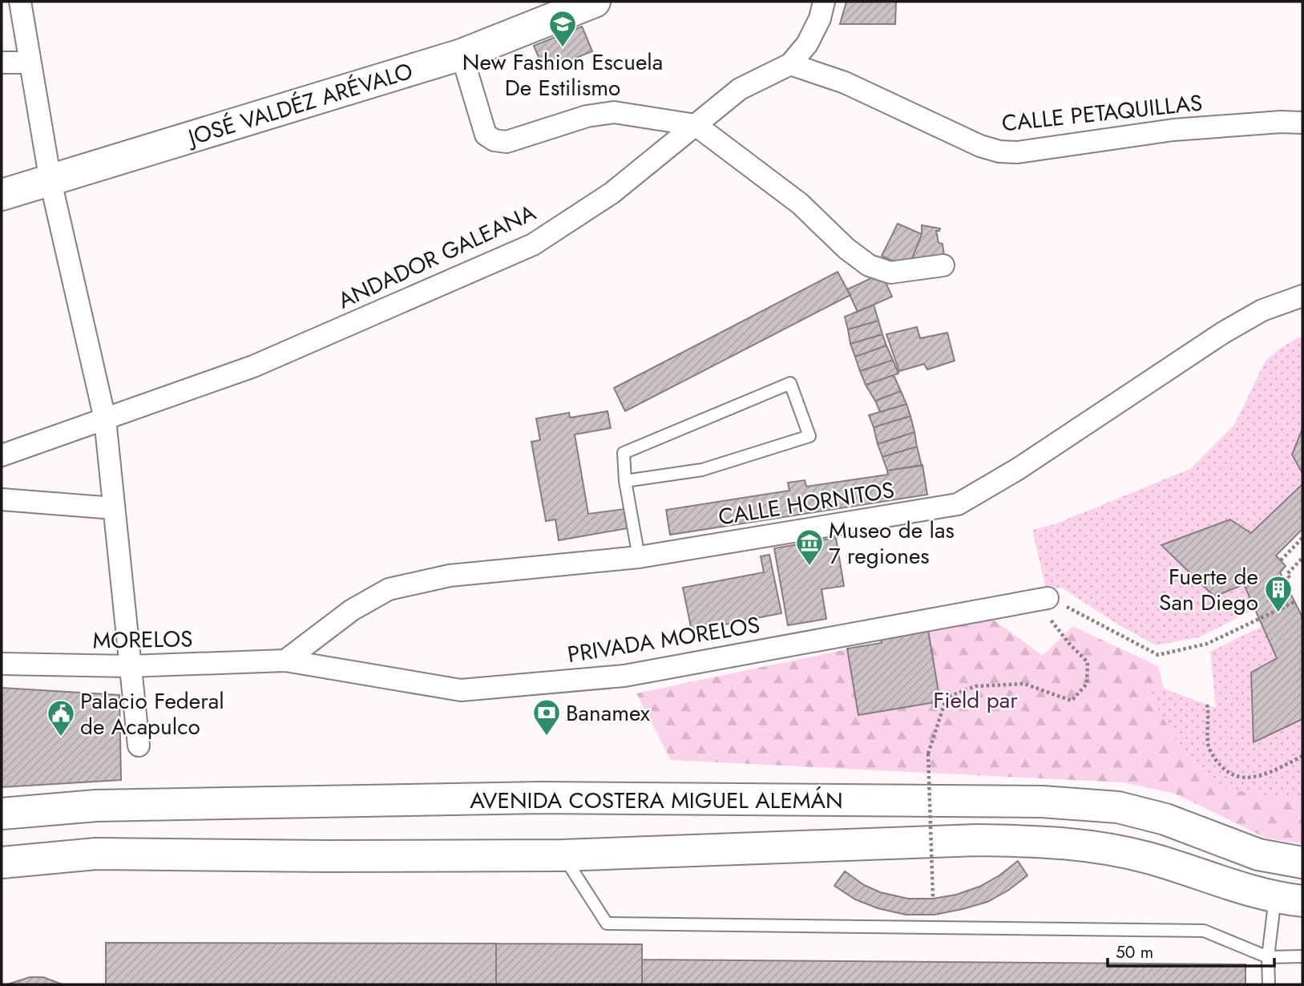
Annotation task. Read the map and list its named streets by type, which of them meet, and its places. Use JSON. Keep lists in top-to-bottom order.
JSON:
{
  "streets": {
    "main road": ["JOSÉ VALDÉZ ARÉVALO", "AVENIDA COSTERA MIGUEL ALEMÁN"],
    "street": [
      "CALLE PETAQUILLAS",
      "ANDADOR GALEANA",
      "CALLE HORNITOS",
      "MORELOS",
      "PRIVADA MORELOS"
    ]
  },
  "crossings": [
    ["CALLE PETAQUILLAS", "ANDADOR GALEANA"],
    ["CALLE HORNITOS", "MORELOS"],
    ["CALLE HORNITOS", "PRIVADA MORELOS"],
    ["MORELOS", "PRIVADA MORELOS"]
  ],
  "parks": ["Field par"],
  "places": {
    "school or university": ["New Fashion Escuela De Estilismo"],
    "museum": ["Museo de las 7 regiones"],
    "building": ["Fuerte de San Diego"],
    "bank": ["Banamex"],
    "public building": ["Palacio Federal de Acapulco"]
  },
  "scale_bar": "50 m"
}
